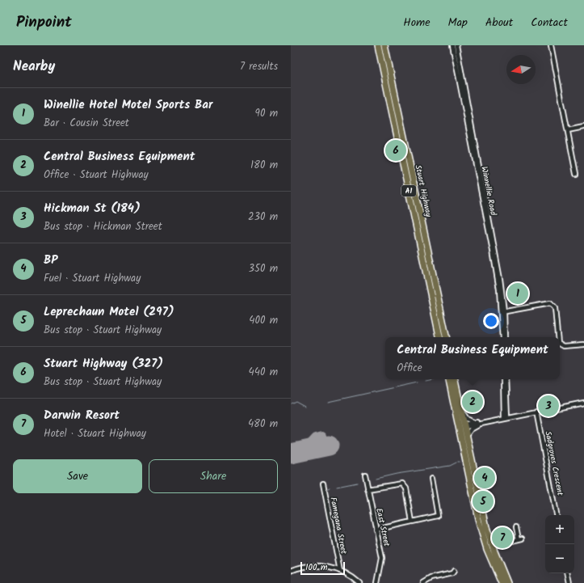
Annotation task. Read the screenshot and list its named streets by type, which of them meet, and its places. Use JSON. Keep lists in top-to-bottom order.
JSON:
{
  "streets": {
    "highway": ["A1", "Stuart Highway"],
    "street": [
      "Winnellie Road",
      "Sadgroves Crescent",
      "Famegana Street",
      "East Street"
    ]
  },
  "scale_bar": "100 m",
  "north": "left",
  "page": {
    "header": "Pinpoint",
    "nav": [
      "Home",
      "Map",
      "About",
      "Contact"
    ],
    "heading": ["Nearby", "7 results"],
    "list": [
      {
        "mark": "1",
        "name": "Winellie Hotel Motel Sports Bar",
        "note": "Bar · Cousin Street",
        "value": "90 m"
      },
      {
        "mark": "2",
        "name": "Central Business Equipment",
        "note": "Office · Stuart Highway",
        "value": "180 m"
      },
      {
        "mark": "3",
        "name": "Hickman St (184)",
        "note": "Bus stop · Hickman Street",
        "value": "230 m"
      },
      {
        "mark": "4",
        "name": "BP",
        "note": "Fuel · Stuart Highway",
        "value": "350 m"
      },
      {
        "mark": "5",
        "name": "Leprechaun Motel (297)",
        "note": "Bus stop · Stuart Highway",
        "value": "400 m"
      },
      {
        "mark": "6",
        "name": "Stuart Highway (327)",
        "note": "Bus stop · Stuart Highway",
        "value": "440 m"
      },
      {
        "mark": "7",
        "name": "Darwin Resort",
        "note": "Hotel · Stuart Highway",
        "value": "480 m"
      }
    ],
    "pins": [
      "6",
      "1",
      "2",
      "3",
      "4",
      "5",
      "7"
    ],
    "popup": ["Central Business Equipment", "Office"],
    "buttons": ["Save", "Share"],
    "map_buttons": ["+", "−"],
    "scale": "100 m"
  }
}
